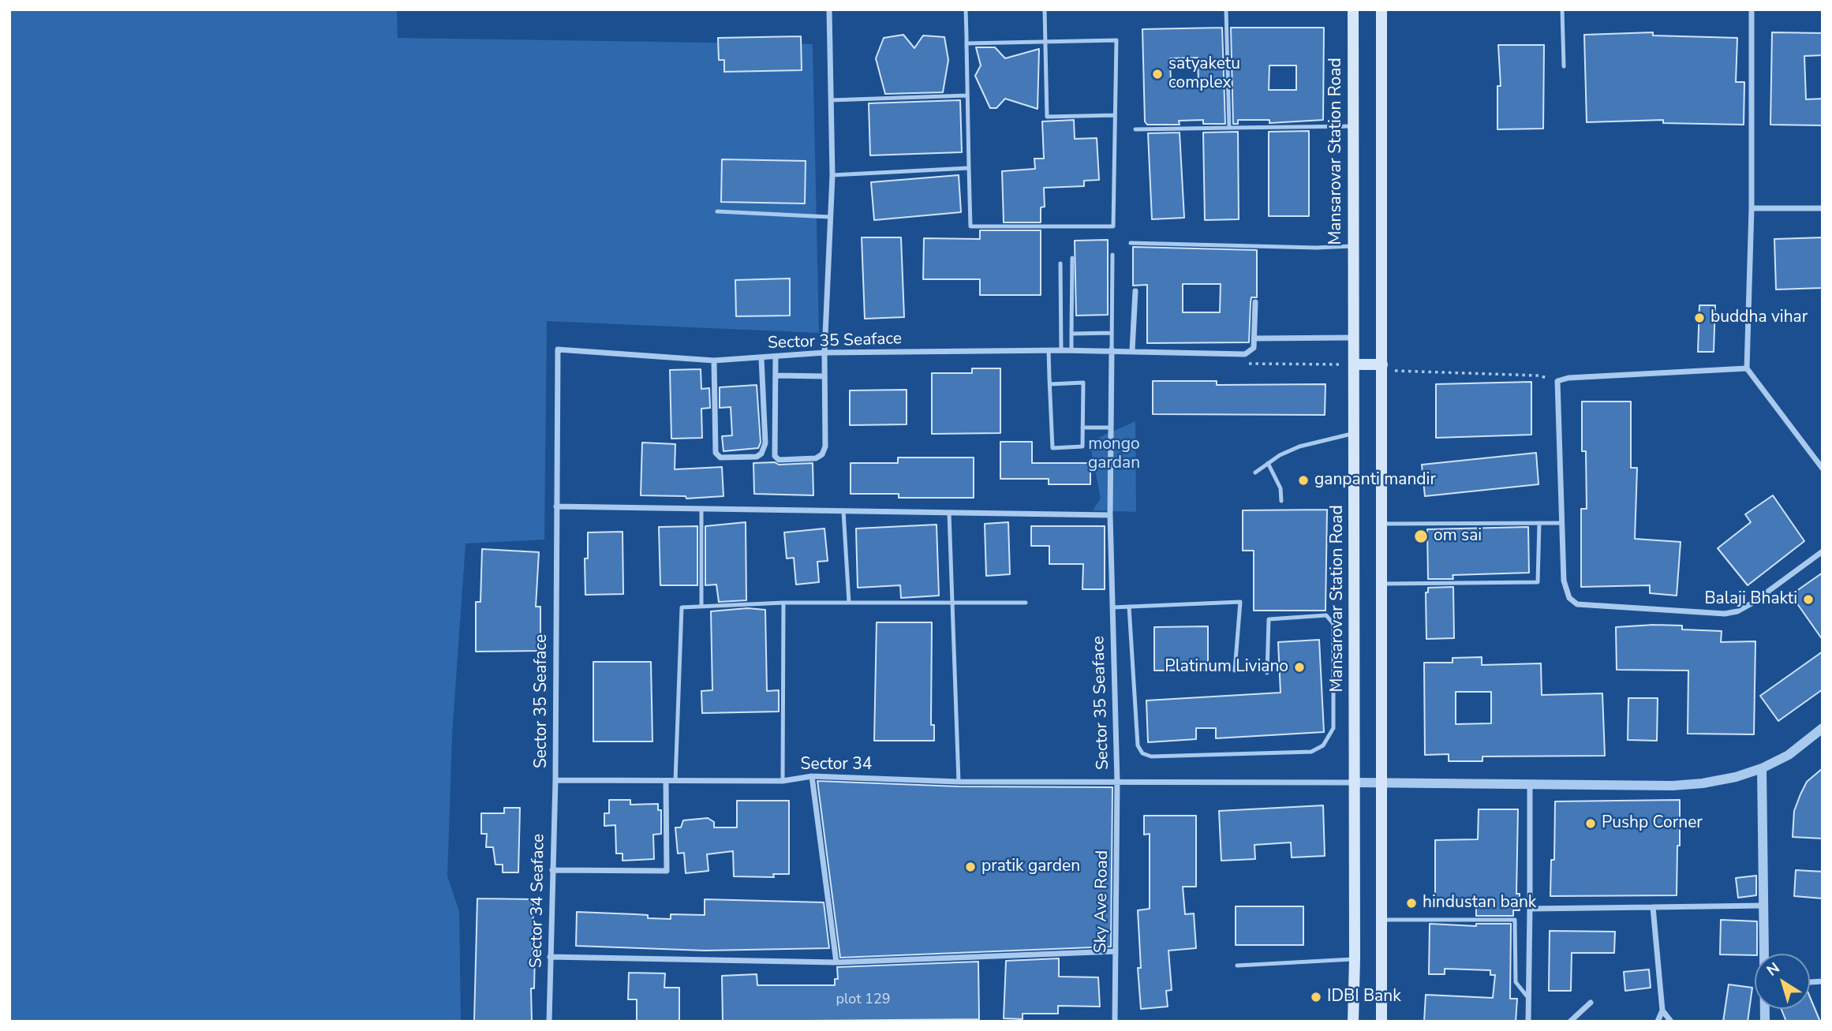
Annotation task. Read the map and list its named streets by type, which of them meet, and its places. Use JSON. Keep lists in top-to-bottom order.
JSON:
{
  "streets": {
    "main road": ["Mansarovar Station Road"],
    "street": [
      "Sector 35 Seaface",
      "Sector 34",
      "Sector 34 Seaface",
      "Sky Ave Road"
    ]
  },
  "crossings": [
    ["Mansarovar Station Road", "Sector 34"],
    ["Sector 35 Seaface", "Sector 34"],
    ["Sector 35 Seaface", "Sector 34 Seaface"],
    ["Sector 35 Seaface", "Sky Ave Road"],
    ["Sector 34", "Sector 34 Seaface"],
    ["Sector 34", "Sky Ave Road"]
  ],
  "parks": ["mongo gardan"],
  "places": [
    "satyaketu complex",
    "buddha vihar",
    "ganpanti mandir",
    "om sai",
    "Balaji Bhakti",
    "Platinum Liviano",
    "Pushp Corner",
    "pratik garden",
    "hindustan bank",
    "IDBI Bank"
  ],
  "house_numbers": ["plot 129"],
  "north": "top left"
}
